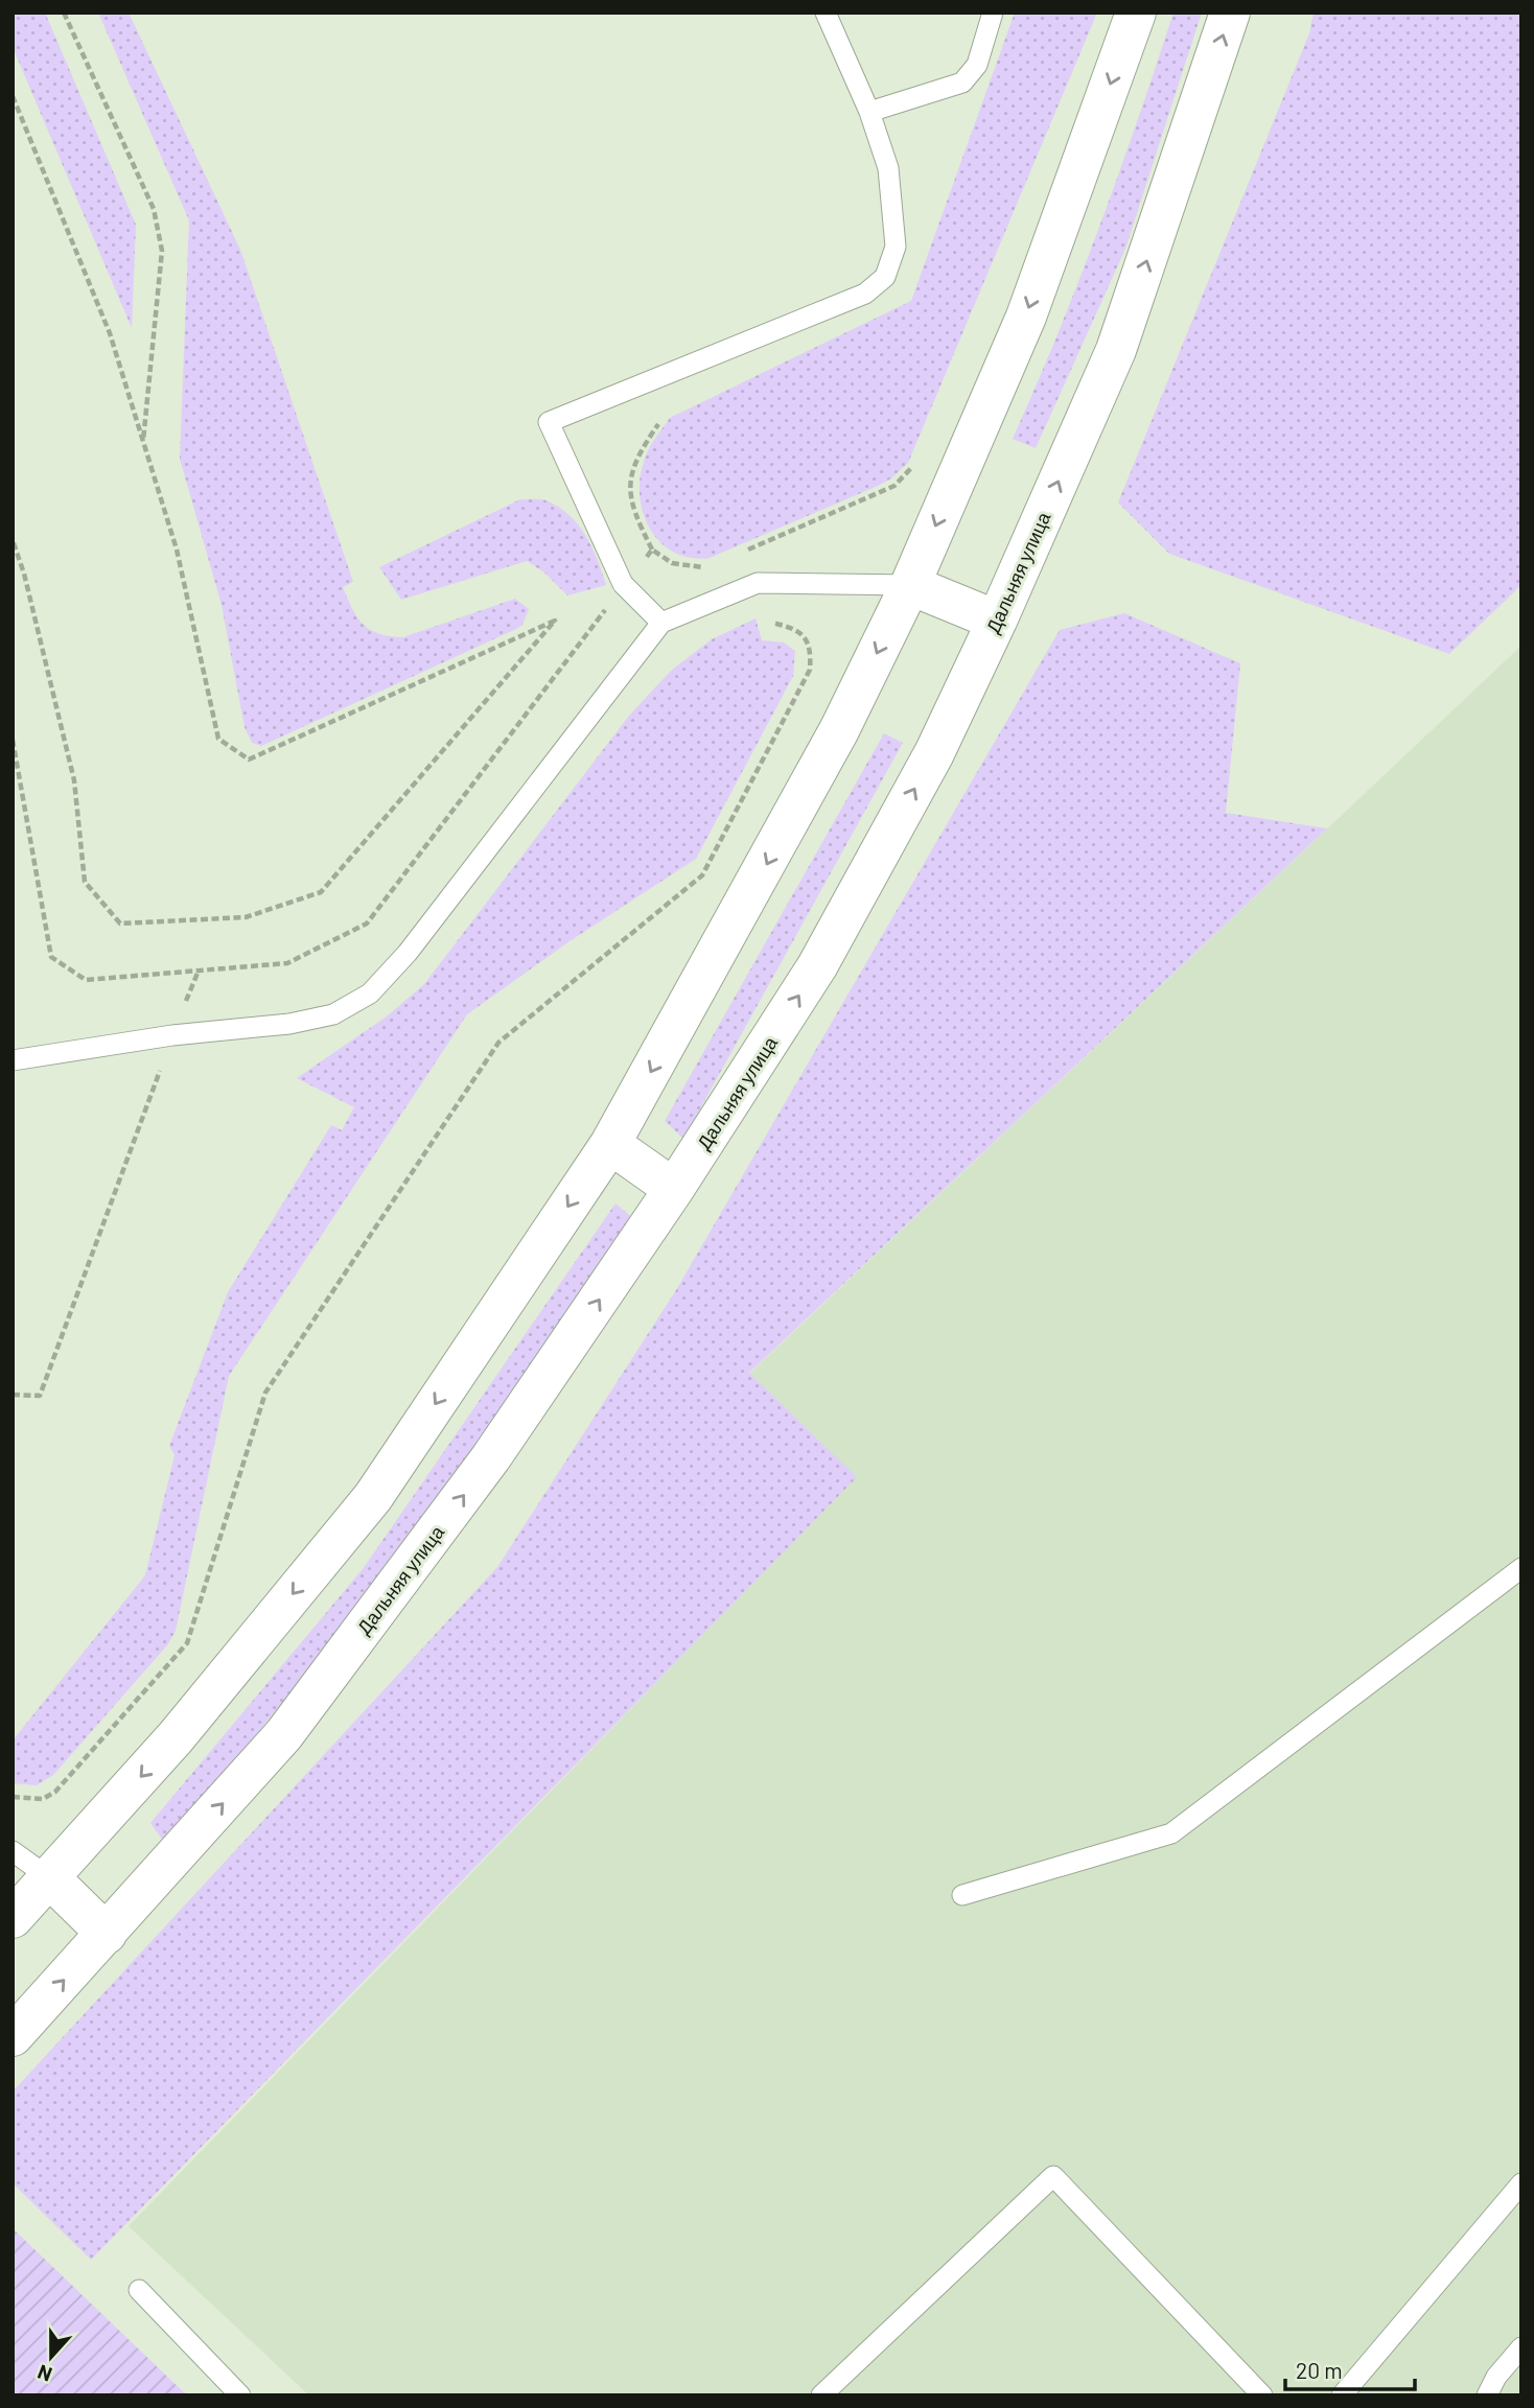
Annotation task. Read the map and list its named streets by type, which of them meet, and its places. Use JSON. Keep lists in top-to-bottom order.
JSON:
{
  "streets": {
    "main road": ["Дальняя улица"]
  },
  "scale_bar": "20 m",
  "north": "bottom"
}
